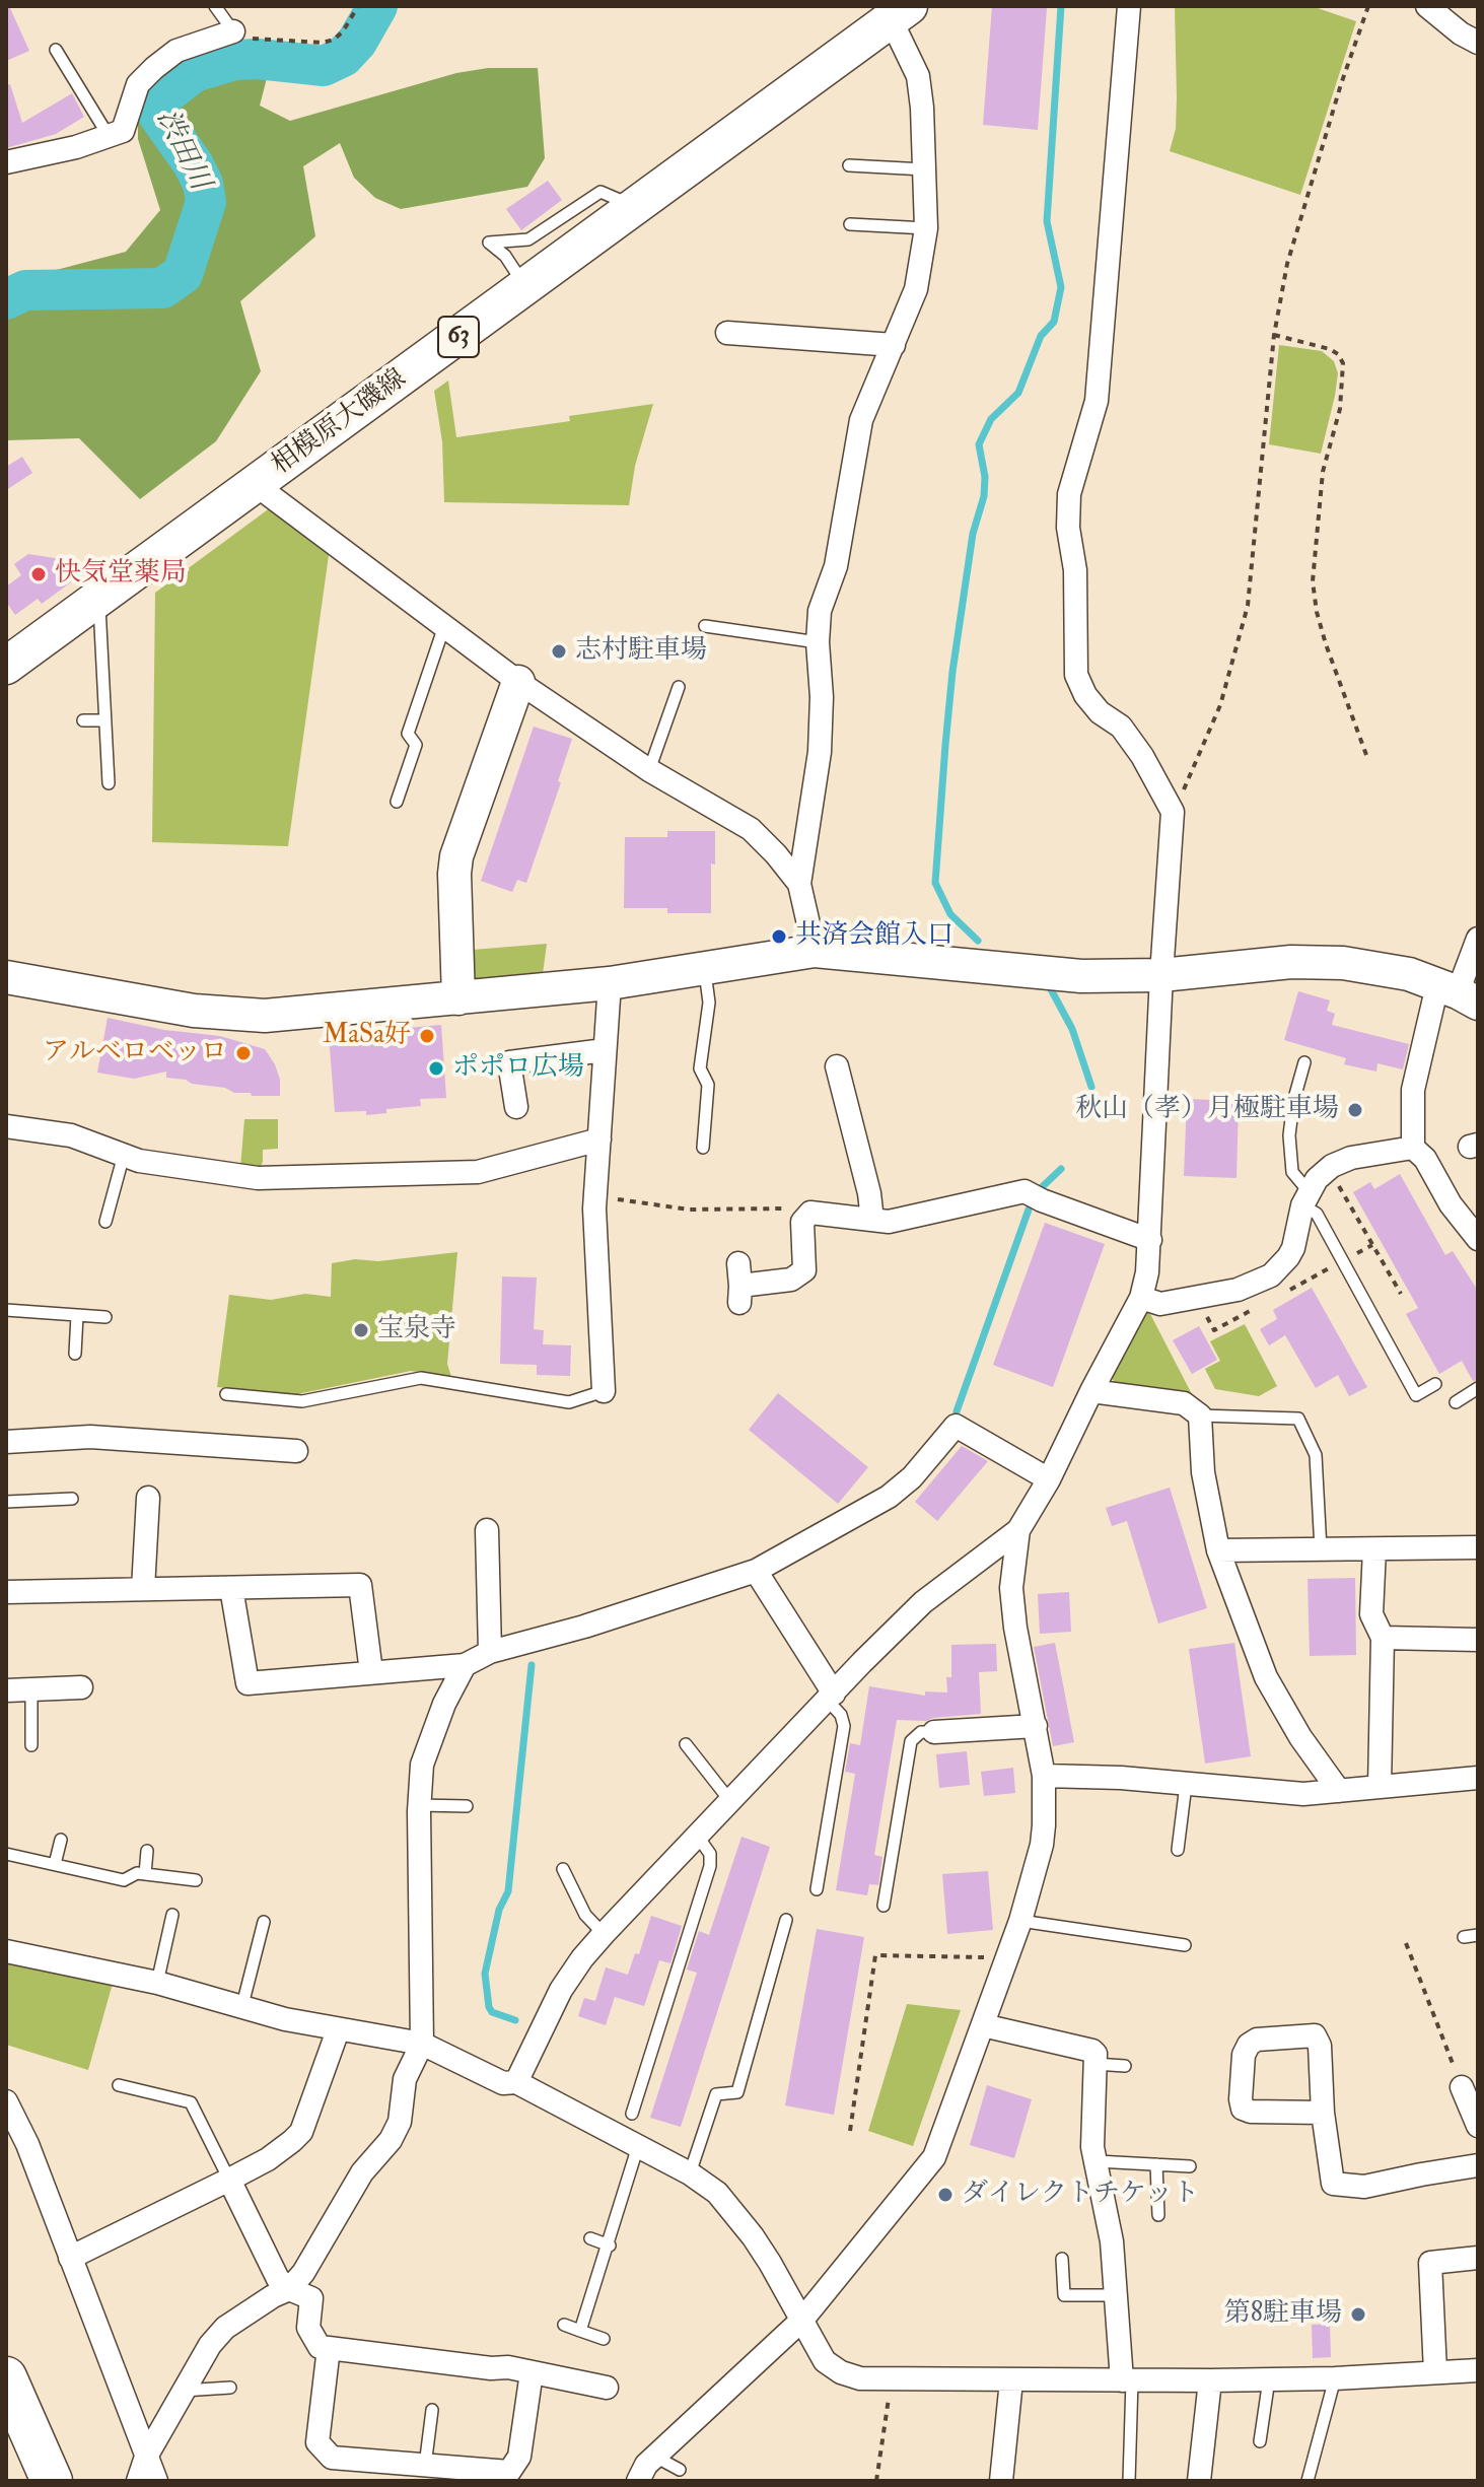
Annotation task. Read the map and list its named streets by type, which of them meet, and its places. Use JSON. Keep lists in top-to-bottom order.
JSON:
{
  "streets": {
    "main road": ["63", "相模原大磯線"]
  },
  "water": ["渋田川"],
  "places": [
    "快気堂薬局",
    "志村駐車場",
    "共済会館入口",
    "MaSa好",
    "アルベロベッロ",
    "ポポロ広場",
    "秋山（孝）月極駐車場",
    "宝泉寺",
    "ダイレクトチケット",
    "第8駐車場"
  ]
}
